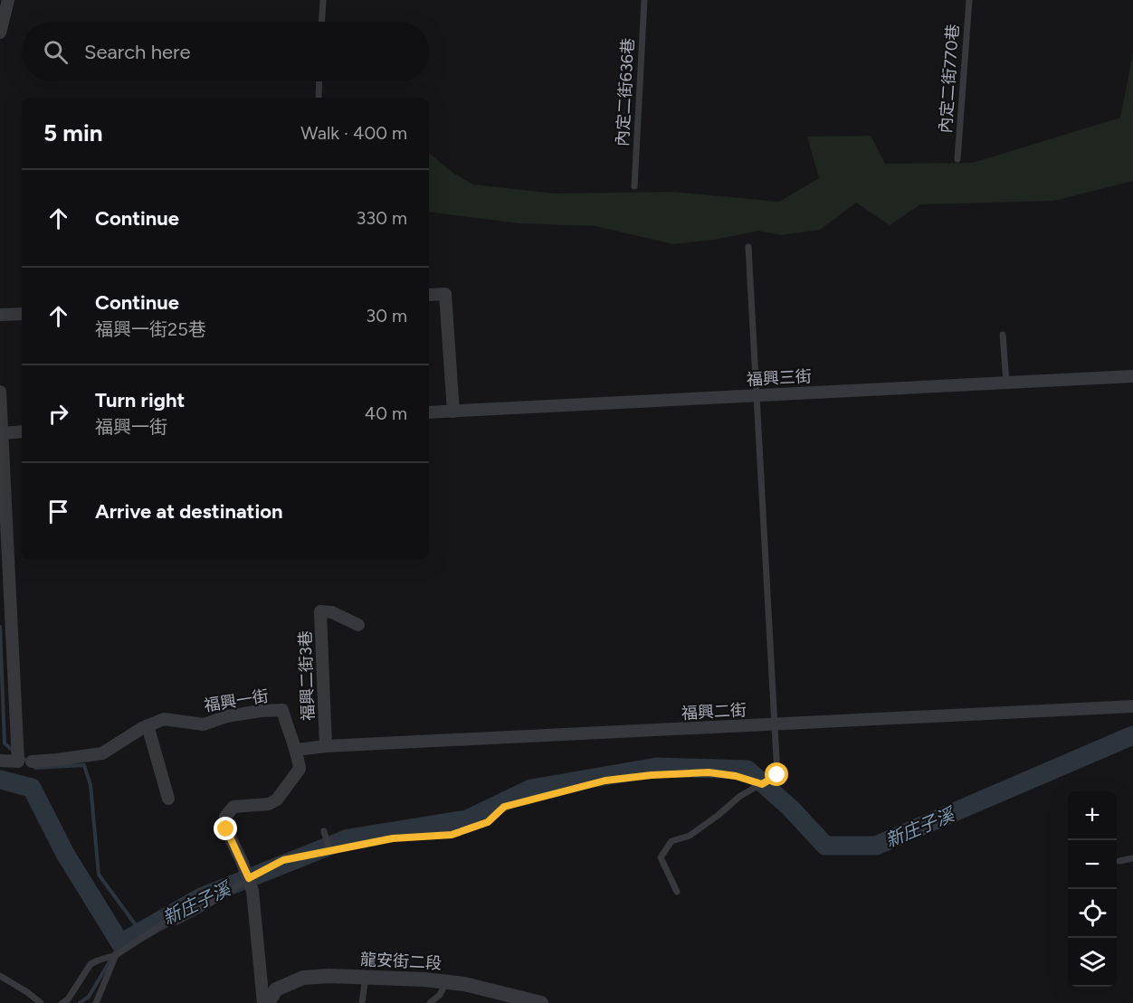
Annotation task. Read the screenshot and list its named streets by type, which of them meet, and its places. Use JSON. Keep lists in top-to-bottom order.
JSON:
{
  "streets": {
    "street": [
      "福興三街",
      "福興二街3巷",
      "福興一街",
      "福興二街",
      "龍安街二段"
    ],
    "lane": ["內定二街770巷", "內定二街636巷"]
  },
  "crossings": [
    ["福興二街3巷", "福興二街"],
    ["福興一街", "福興二街"]
  ],
  "water": ["新庄子溪"],
  "page": {
    "search": "Search here",
    "heading": ["5 min", "Walk · 400 m"],
    "list": [
      ["Continue", "330 m"],
      ["Continue", "福興一街25巷", "30 m"],
      ["Turn right", "福興一街", "40 m"],
      "Arrive at destination"
    ],
    "map_buttons": ["+", "−"]
  }
}
